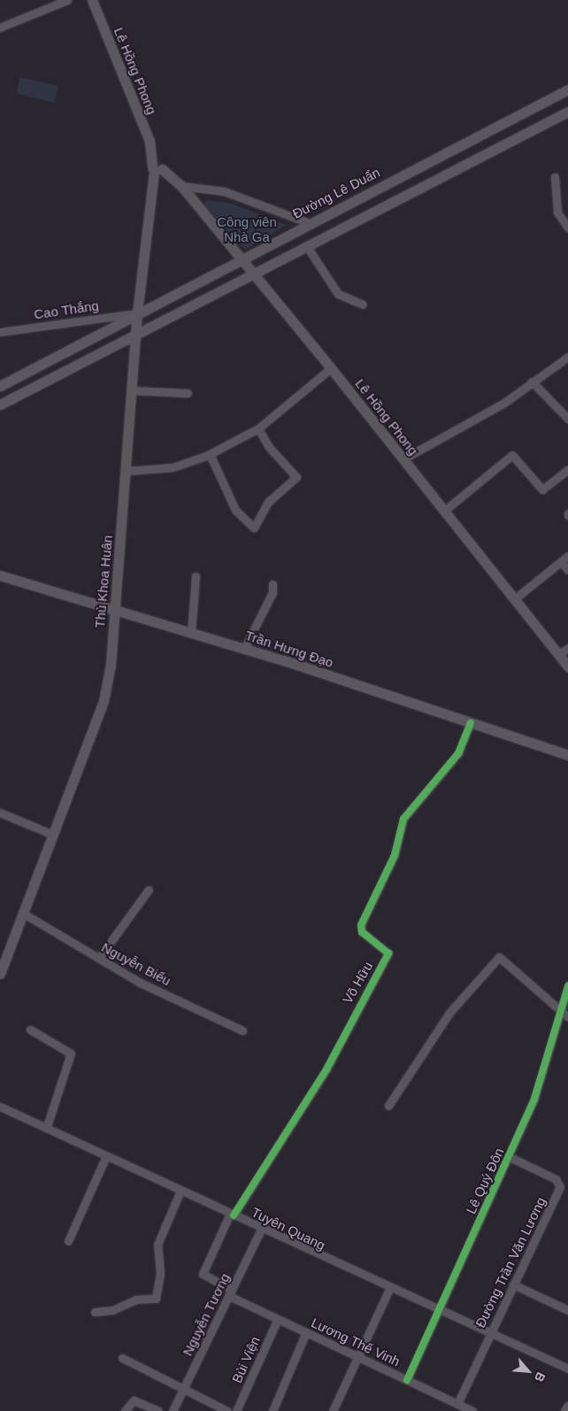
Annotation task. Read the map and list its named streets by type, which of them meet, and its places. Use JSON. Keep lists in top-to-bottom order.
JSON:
{
  "streets": {
    "main road": [
      "Lê Hồng Phong",
      "Đường Lê Duẩn",
      "Thủ Khoa Huân",
      "Trần Hưng Đạo"
    ],
    "street": [
      "Cao Thắng",
      "Nguyễn Biểu",
      "Võ Hữu",
      "Lê Quý Đôn",
      "Tuyên Quang",
      "Đường Trần Văn Lương",
      "Nguyễn Tương",
      "Lương Thế Vinh",
      "Bùi Viện"
    ]
  },
  "crossings": [
    ["Lê Hồng Phong", "Đường Lê Duẩn"],
    ["Lê Hồng Phong", "Thủ Khoa Huân"],
    ["Đường Lê Duẩn", "Cao Thắng"],
    ["Đường Lê Duẩn", "Thủ Khoa Huân"],
    ["Cao Thắng", "Thủ Khoa Huân"],
    ["Thủ Khoa Huân", "Trần Hưng Đạo"],
    ["Thủ Khoa Huân", "Nguyễn Biểu"],
    ["Trần Hưng Đạo", "Võ Hữu"],
    ["Võ Hữu", "Tuyên Quang"],
    ["Võ Hữu", "Lương Thế Vinh"],
    ["Lê Quý Đôn", "Tuyên Quang"],
    ["Lê Quý Đôn", "Đường Trần Văn Lương"],
    ["Lê Quý Đôn", "Lương Thế Vinh"],
    ["Tuyên Quang", "Đường Trần Văn Lương"],
    ["Tuyên Quang", "Nguyễn Tương"],
    ["Tuyên Quang", "Lương Thế Vinh"],
    ["Đường Trần Văn Lương", "Lương Thế Vinh"],
    ["Nguyễn Tương", "Lương Thế Vinh"],
    ["Lương Thế Vinh", "Bùi Viện"]
  ],
  "parks": ["Công viên Nhà Ga"],
  "north": "bottom right"
}
